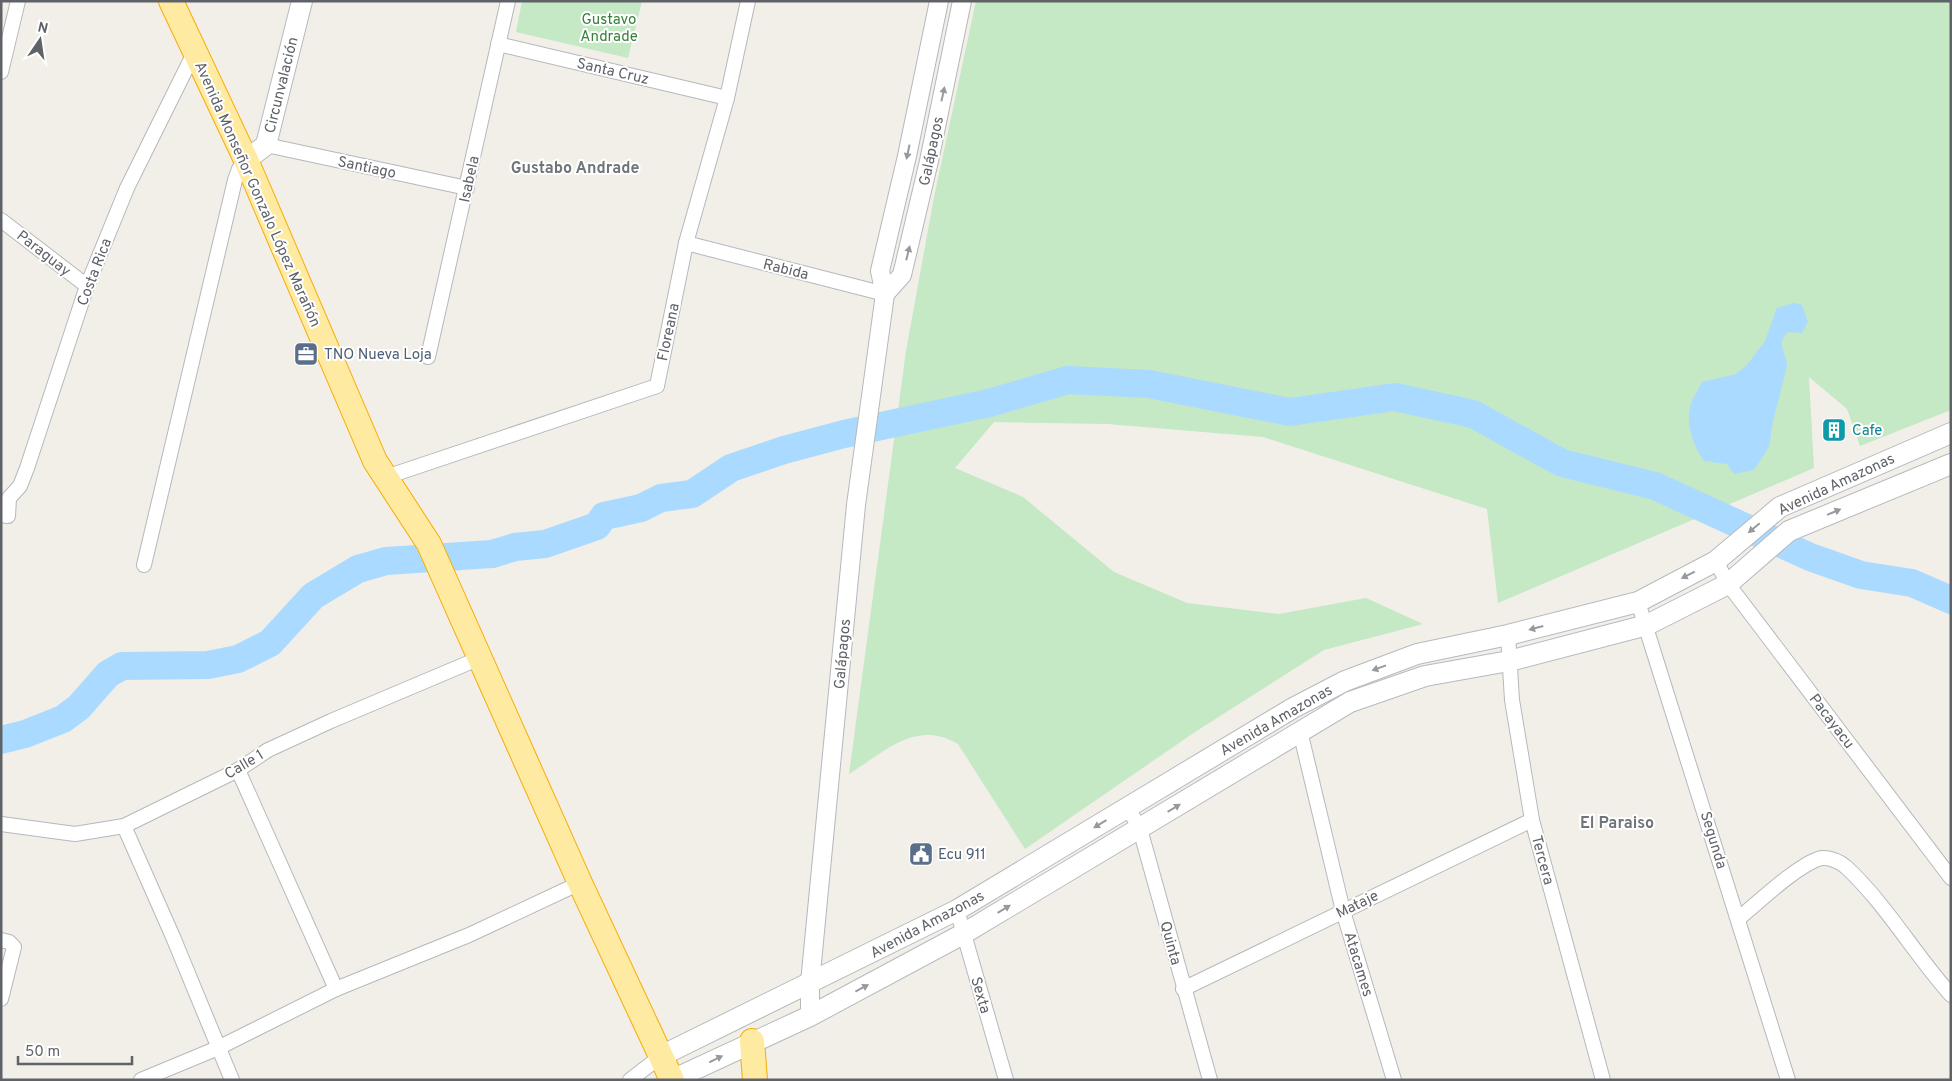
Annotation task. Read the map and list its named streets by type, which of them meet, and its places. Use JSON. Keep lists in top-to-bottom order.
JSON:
{
  "streets": {
    "highway": ["Avenida Monseñor Gonzalo López Marañón"],
    "main road": ["Circunvalación", "Avenida Amazonas"],
    "street": [
      "Santa Cruz",
      "Galápagos",
      "Santiago",
      "Isabela",
      "Paraguay",
      "Rabida",
      "Costa Rica",
      "Floreana",
      "Pacayacu",
      "Calle 1",
      "Segunda",
      "Tercera",
      "Mataje",
      "Quinta",
      "Atacames",
      "Sexta"
    ]
  },
  "crossings": [
    ["Santa Cruz", "Isabela"],
    ["Santa Cruz", "Floreana"],
    ["Circunvalación", "Santiago"],
    ["Circunvalación", "Avenida Monseñor Gonzalo López Marañón"],
    ["Galápagos", "Rabida"],
    ["Galápagos", "Avenida Amazonas"],
    ["Santiago", "Isabela"],
    ["Avenida Monseñor Gonzalo López Marañón", "Costa Rica"],
    ["Avenida Monseñor Gonzalo López Marañón", "Floreana"],
    ["Avenida Monseñor Gonzalo López Marañón", "Avenida Amazonas"],
    ["Avenida Monseñor Gonzalo López Marañón", "Calle 1"],
    ["Paraguay", "Costa Rica"],
    ["Rabida", "Floreana"],
    ["Avenida Amazonas", "Pacayacu"],
    ["Avenida Amazonas", "Segunda"],
    ["Avenida Amazonas", "Tercera"],
    ["Avenida Amazonas", "Quinta"],
    ["Avenida Amazonas", "Atacames"],
    ["Avenida Amazonas", "Sexta"],
    ["Tercera", "Mataje"],
    ["Mataje", "Quinta"],
    ["Mataje", "Atacames"]
  ],
  "districts": ["Gustabo Andrade", "El Paraiso"],
  "parks": ["Gustavo Andrade"],
  "places": {
    "office": ["TNO Nueva Loja"],
    "building": ["Cafe"],
    "public building": ["Ecu 911"]
  },
  "scale_bar": "50 m",
  "north": "top"
}
